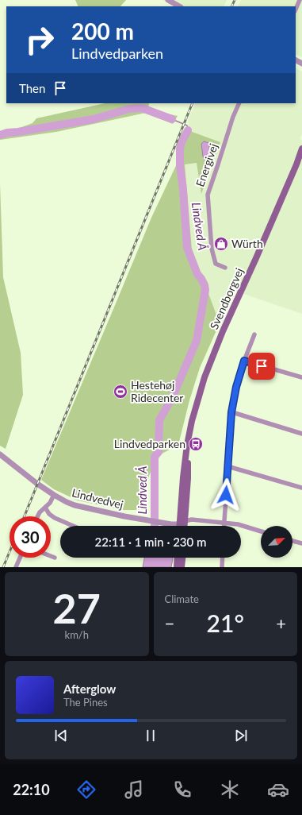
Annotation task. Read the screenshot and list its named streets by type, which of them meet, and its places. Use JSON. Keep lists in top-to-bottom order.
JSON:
{
  "streets": {
    "main road": ["Svendborgvej"],
    "street": ["Energivej", "Lindvedvej"]
  },
  "crossings": [
    ["Svendborgvej", "Lindvedvej"]
  ],
  "water": ["Lindved Å"],
  "places": {
    "shop": ["Würth"],
    "sports": ["Hestehøj Ridecenter"],
    "bus stop": ["Lindvedparken"]
  },
  "north": "top right",
  "page": {
    "turn": ["200 m", "Lindvedparken"],
    "then": "Then",
    "limit": "30",
    "trip": "22:11 · 1 min · 230 m",
    "tile": [
      ["27", "km/h"],
      "Climate"
    ],
    "heat": ["−", "21°", "+"],
    "song": ["Afterglow", "The Pines"],
    "tabs": "22:10"
  }
}
